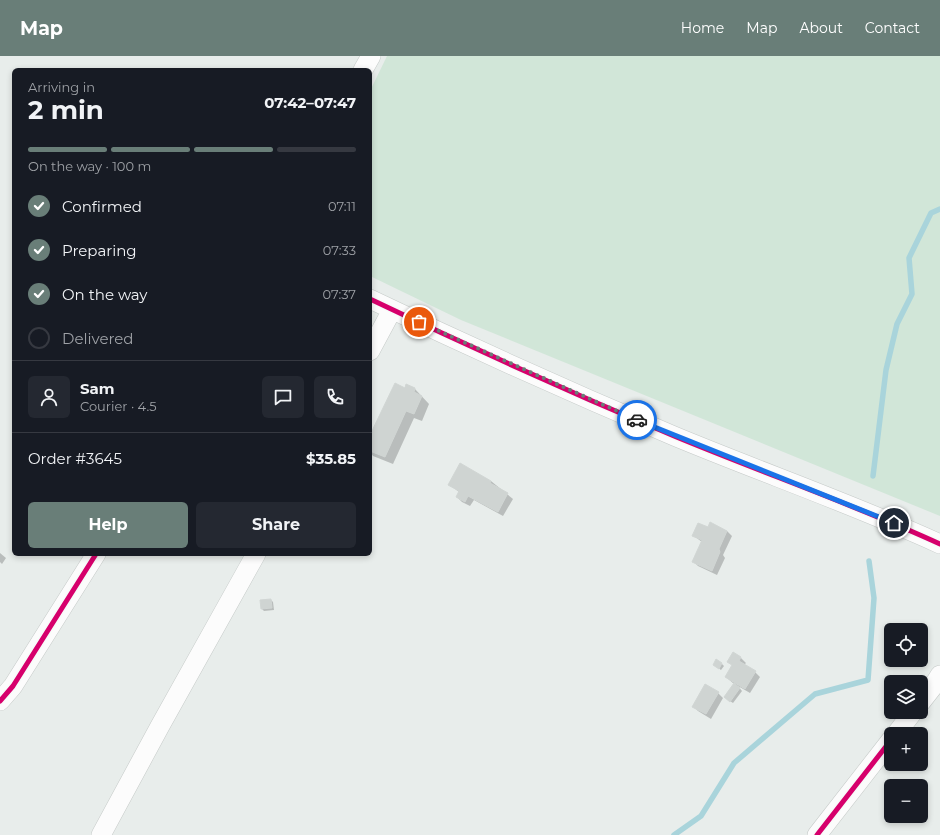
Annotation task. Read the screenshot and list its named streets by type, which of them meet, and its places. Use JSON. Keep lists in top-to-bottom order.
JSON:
{
  "page": {
    "header": "Map",
    "nav": [
      "Home",
      "Map",
      "About",
      "Contact"
    ],
    "heading": ["2 min", "Arriving in", "07:42–07:47"],
    "panel": [
      "Sam",
      "Courier · 4.5",
      "Order #3645",
      "$35.85"
    ],
    "bar": "On the way · 100 m",
    "list": [
      ["Confirmed", "07:11"],
      ["Preparing", "07:33"],
      ["On the way", "07:37"],
      "Delivered"
    ],
    "buttons": ["Help", "Share"],
    "map_buttons": ["+", "−"]
  }
}
